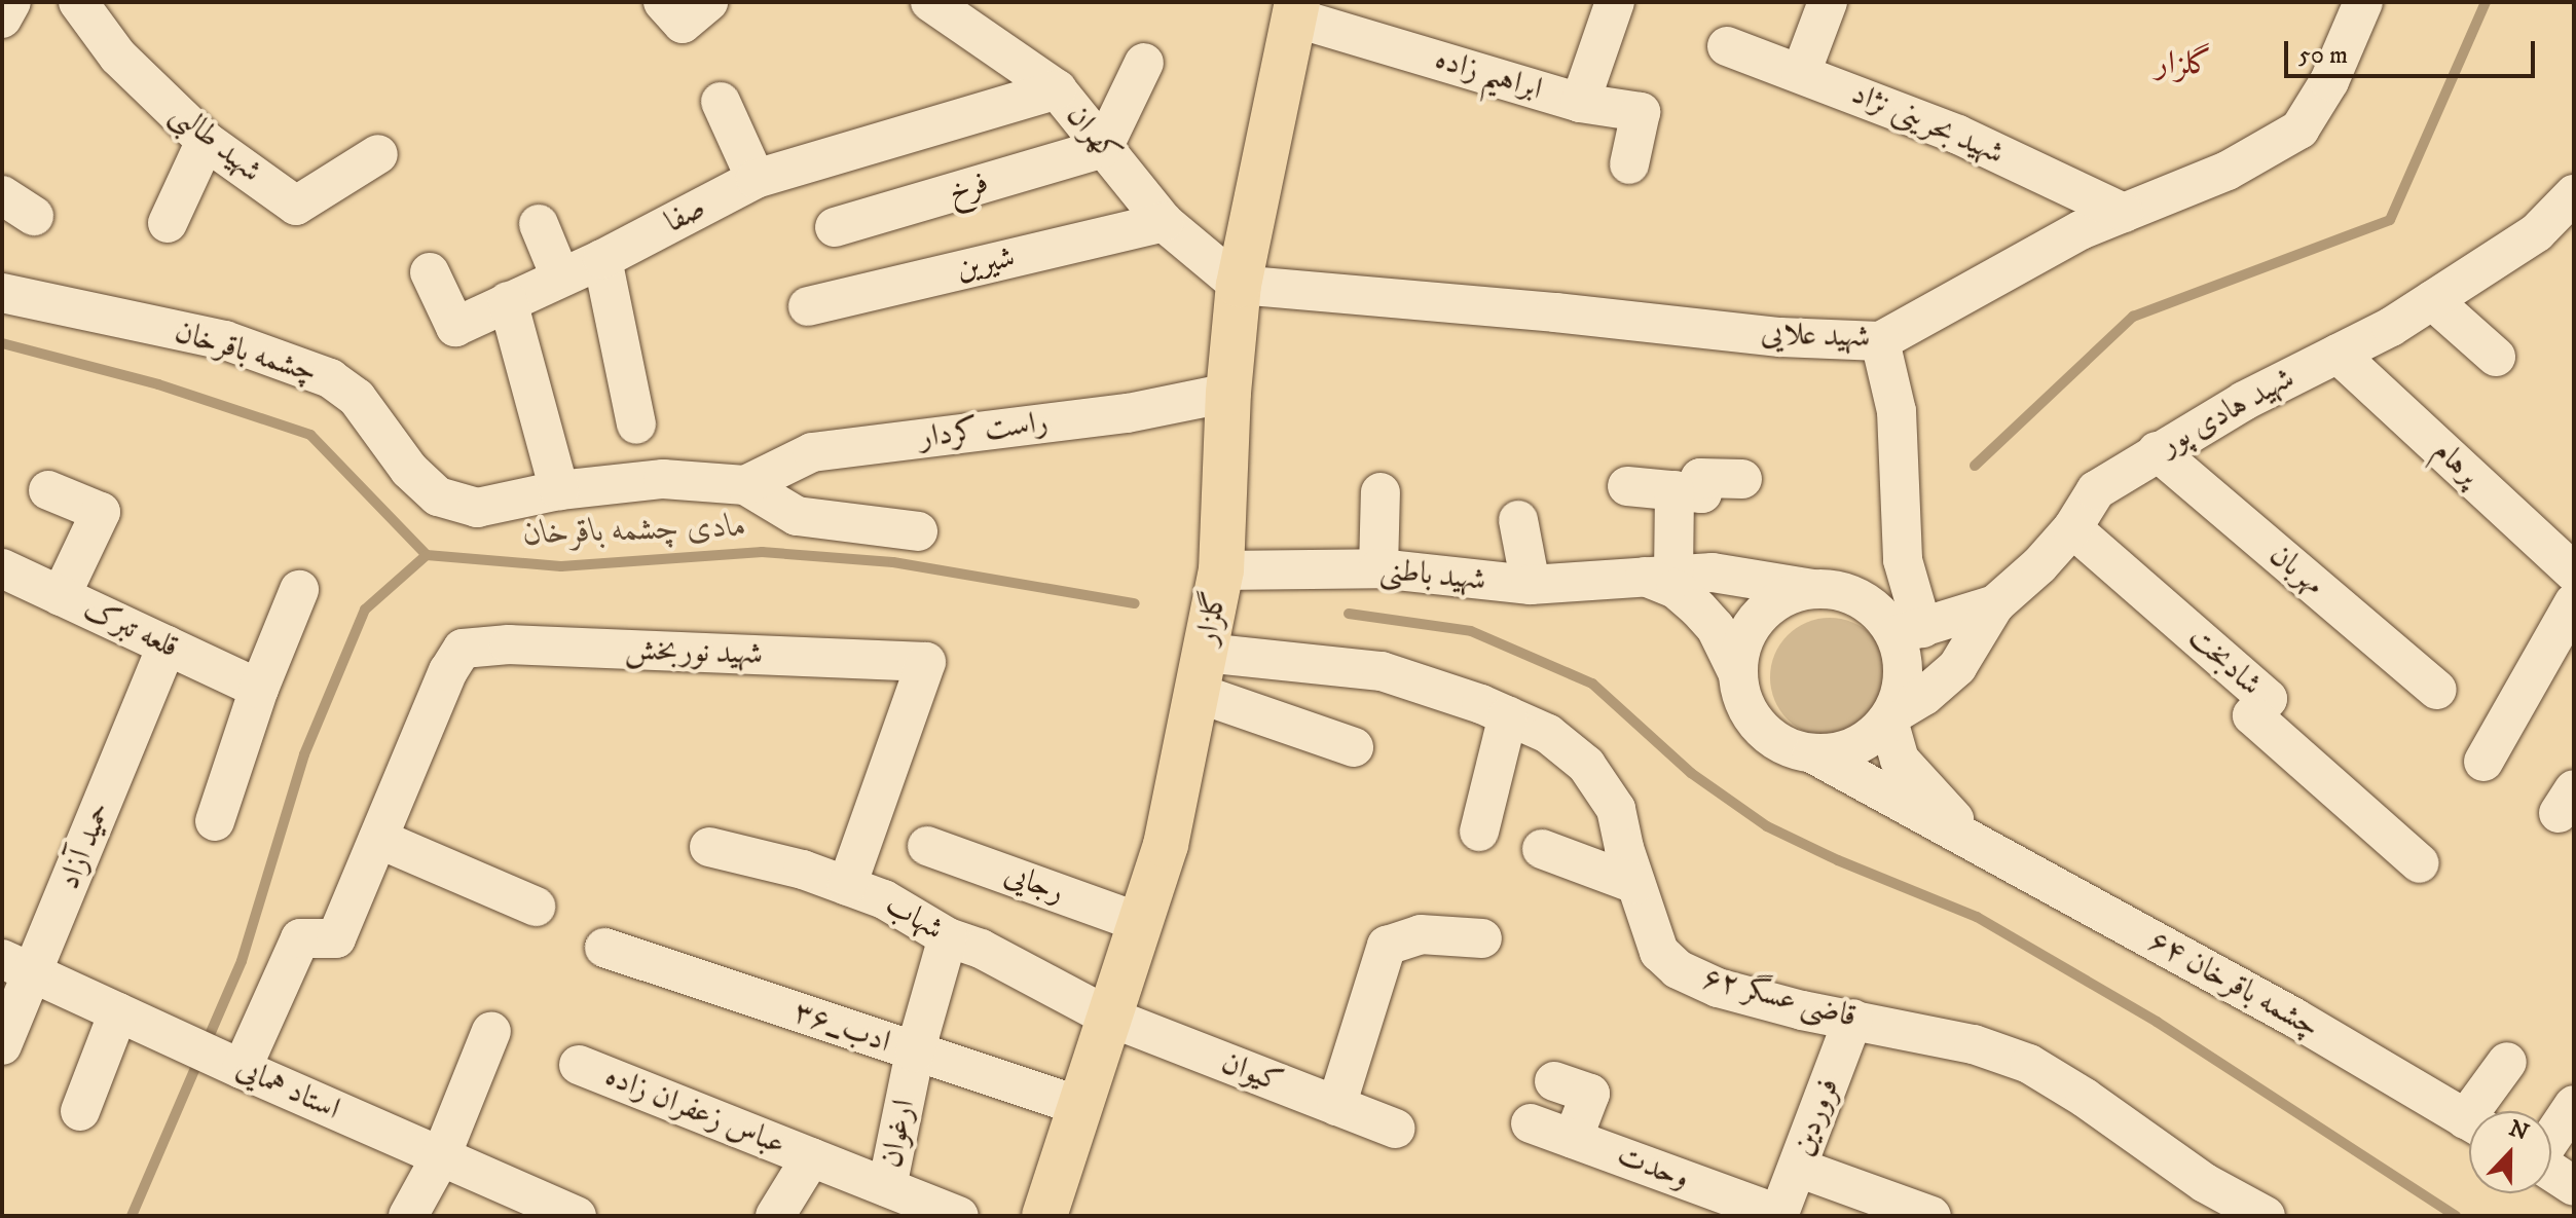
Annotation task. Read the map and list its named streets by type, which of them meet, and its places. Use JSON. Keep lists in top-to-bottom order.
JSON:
{
  "streets": {
    "main road": ["گلزار"],
    "street": [
      "ابراهیم زاده",
      "شهید بحرینی نژاد",
      "کهران",
      "شهید طالبی",
      "فرخ",
      "صفا",
      "شیرین",
      "شهید علایی",
      "چشمه باقرخان",
      "شهید هادی پور",
      "راست کردار",
      "پرهام",
      "مهربان",
      "شهید باطنی",
      "قلعه تبرک",
      "شهید نوربخش",
      "شادبخت",
      "حمید آزاد",
      "رجایی",
      "شهاب",
      "چشمه باقرخان ۶۴",
      "قاضی عسگر ۶۲",
      "۳۶_ادب",
      "کیوان",
      "استاد همایی",
      "عباس زعفران زاده",
      "فروردین",
      "ارغوان",
      "وحدت"
    ]
  },
  "crossings": [
    ["ابراهیم زاده", "گلزار"],
    ["شهید بحرینی نژاد", "شهید علایی"],
    ["کهران", "فرخ"],
    ["کهران", "صفا"],
    ["کهران", "شیرین"],
    ["کهران", "شهید علایی"],
    ["کهران", "گلزار"],
    ["شهید علایی", "گلزار"],
    ["چشمه باقرخان", "راست کردار"],
    ["شهید هادی پور", "پرهام"],
    ["شهید هادی پور", "مهربان"],
    ["شهید هادی پور", "شهید باطنی"],
    ["شهید هادی پور", "شادبخت"],
    ["راست کردار", "گلزار"],
    ["شهید باطنی", "گلزار"],
    ["گلزار", "رجایی"],
    ["گلزار", "شهاب"],
    ["گلزار", "قاضی عسگر ۶۲"],
    ["گلزار", "۳۶_ادب"],
    ["گلزار", "کیوان"],
    ["قلعه تبرک", "حمید آزاد"],
    ["شهید نوربخش", "شهاب"],
    ["حمید آزاد", "استاد همایی"],
    ["شهاب", "کیوان"],
    ["شهاب", "ارغوان"],
    ["قاضی عسگر ۶۲", "فروردین"],
    ["۳۶_ادب", "ارغوان"],
    ["عباس زعفران زاده", "ارغوان"],
    ["فروردین", "وحدت"]
  ],
  "districts": ["گلزار"],
  "water": ["مادی چشمه باقرخان"],
  "scale_bar": "50 m",
  "north": "top"
}
